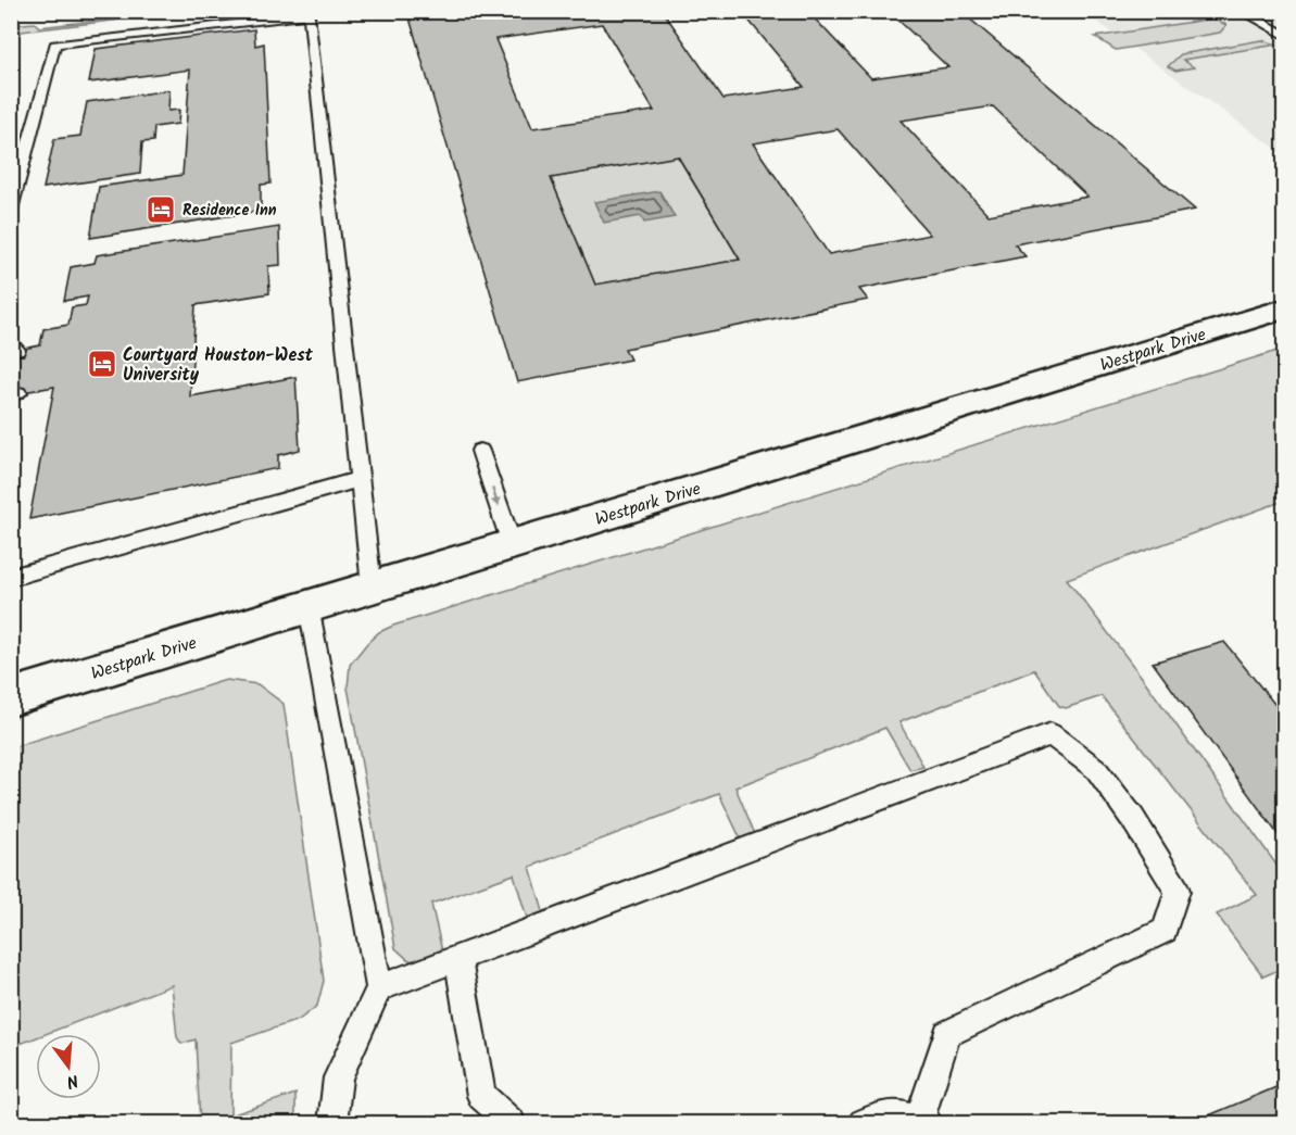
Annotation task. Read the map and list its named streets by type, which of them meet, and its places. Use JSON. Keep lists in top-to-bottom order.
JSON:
{
  "streets": {
    "main road": ["Westpark Drive"]
  },
  "places": {
    "hotel": ["Residence Inn", "Courtyard Houston-West University"]
  },
  "north": "bottom"
}
